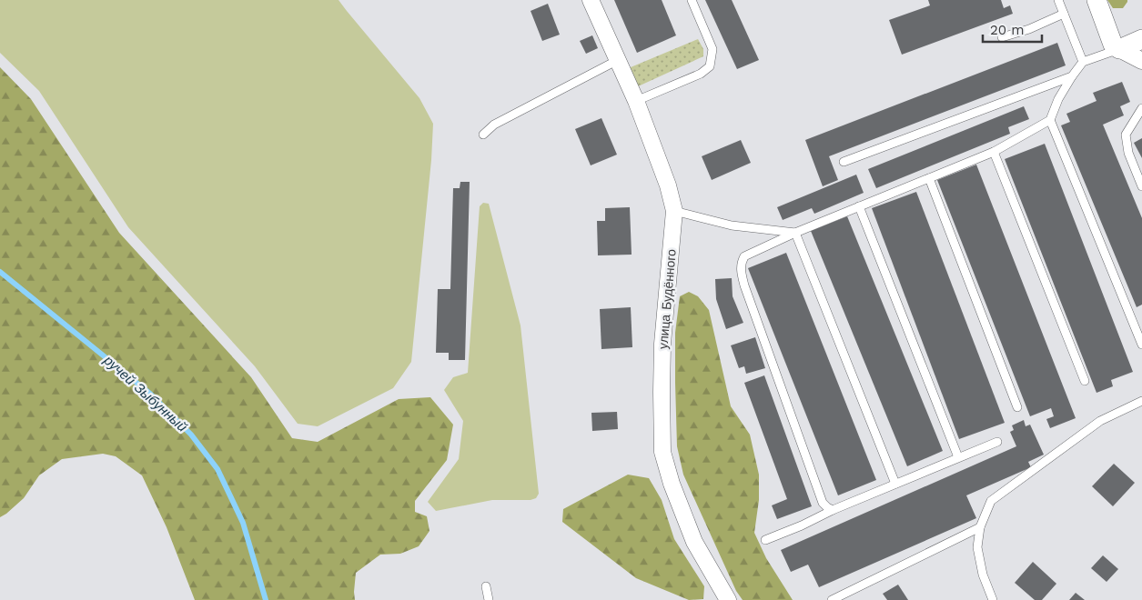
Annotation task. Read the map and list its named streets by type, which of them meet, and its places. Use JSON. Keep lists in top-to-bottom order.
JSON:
{
  "streets": {
    "street": ["улица Будённого"]
  },
  "water": ["ручей Зыбунный"],
  "scale_bar": "20 m"
}
